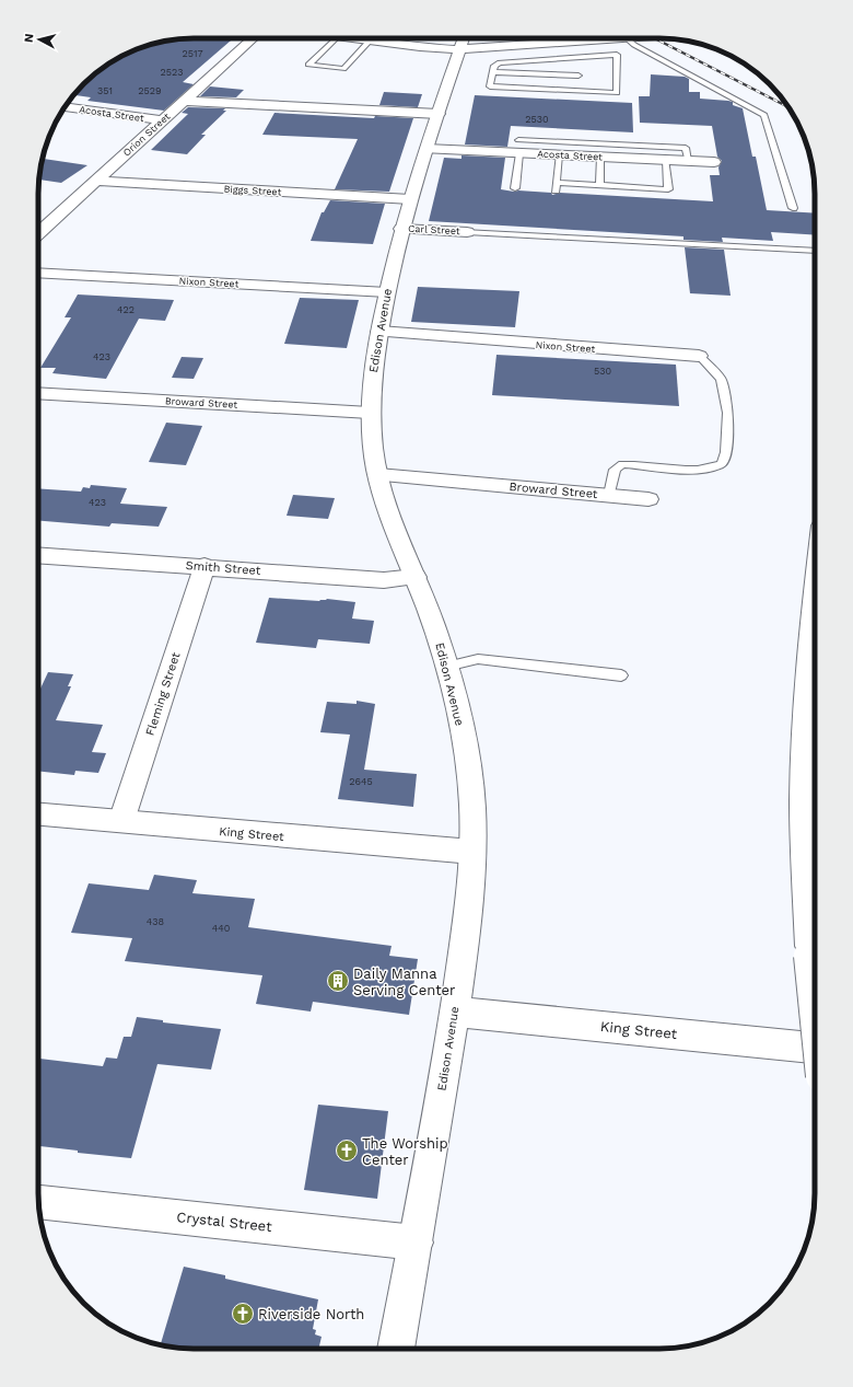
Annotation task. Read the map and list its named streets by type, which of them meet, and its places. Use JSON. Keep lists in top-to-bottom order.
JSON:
{
  "streets": {
    "main road": [
      "Acosta Street",
      "Orion Street",
      "Biggs Street",
      "Carl Street",
      "Nixon Street",
      "Edison Avenue",
      "Broward Street",
      "Smith Street",
      "Fleming Street",
      "King Street",
      "Crystal Street"
    ]
  },
  "crossings": [
    ["Acosta Street", "Orion Street"],
    ["Acosta Street", "Edison Avenue"],
    ["Orion Street", "Biggs Street"],
    ["Biggs Street", "Edison Avenue"],
    ["Carl Street", "Edison Avenue"],
    ["Nixon Street", "Edison Avenue"],
    ["Edison Avenue", "Broward Street"],
    ["Edison Avenue", "Smith Street"],
    ["Edison Avenue", "King Street"],
    ["Edison Avenue", "Crystal Street"],
    ["Smith Street", "Fleming Street"],
    ["Fleming Street", "King Street"]
  ],
  "places": {
    "building": ["Daily Manna Serving Center"],
    "church": ["The Worship Center", "Riverside North"]
  },
  "house_numbers": [
    "2517",
    "2523",
    "351",
    "2529",
    "2530",
    "422",
    "423",
    "530",
    "423",
    "2645",
    "438",
    "440"
  ],
  "north": "left"
}
